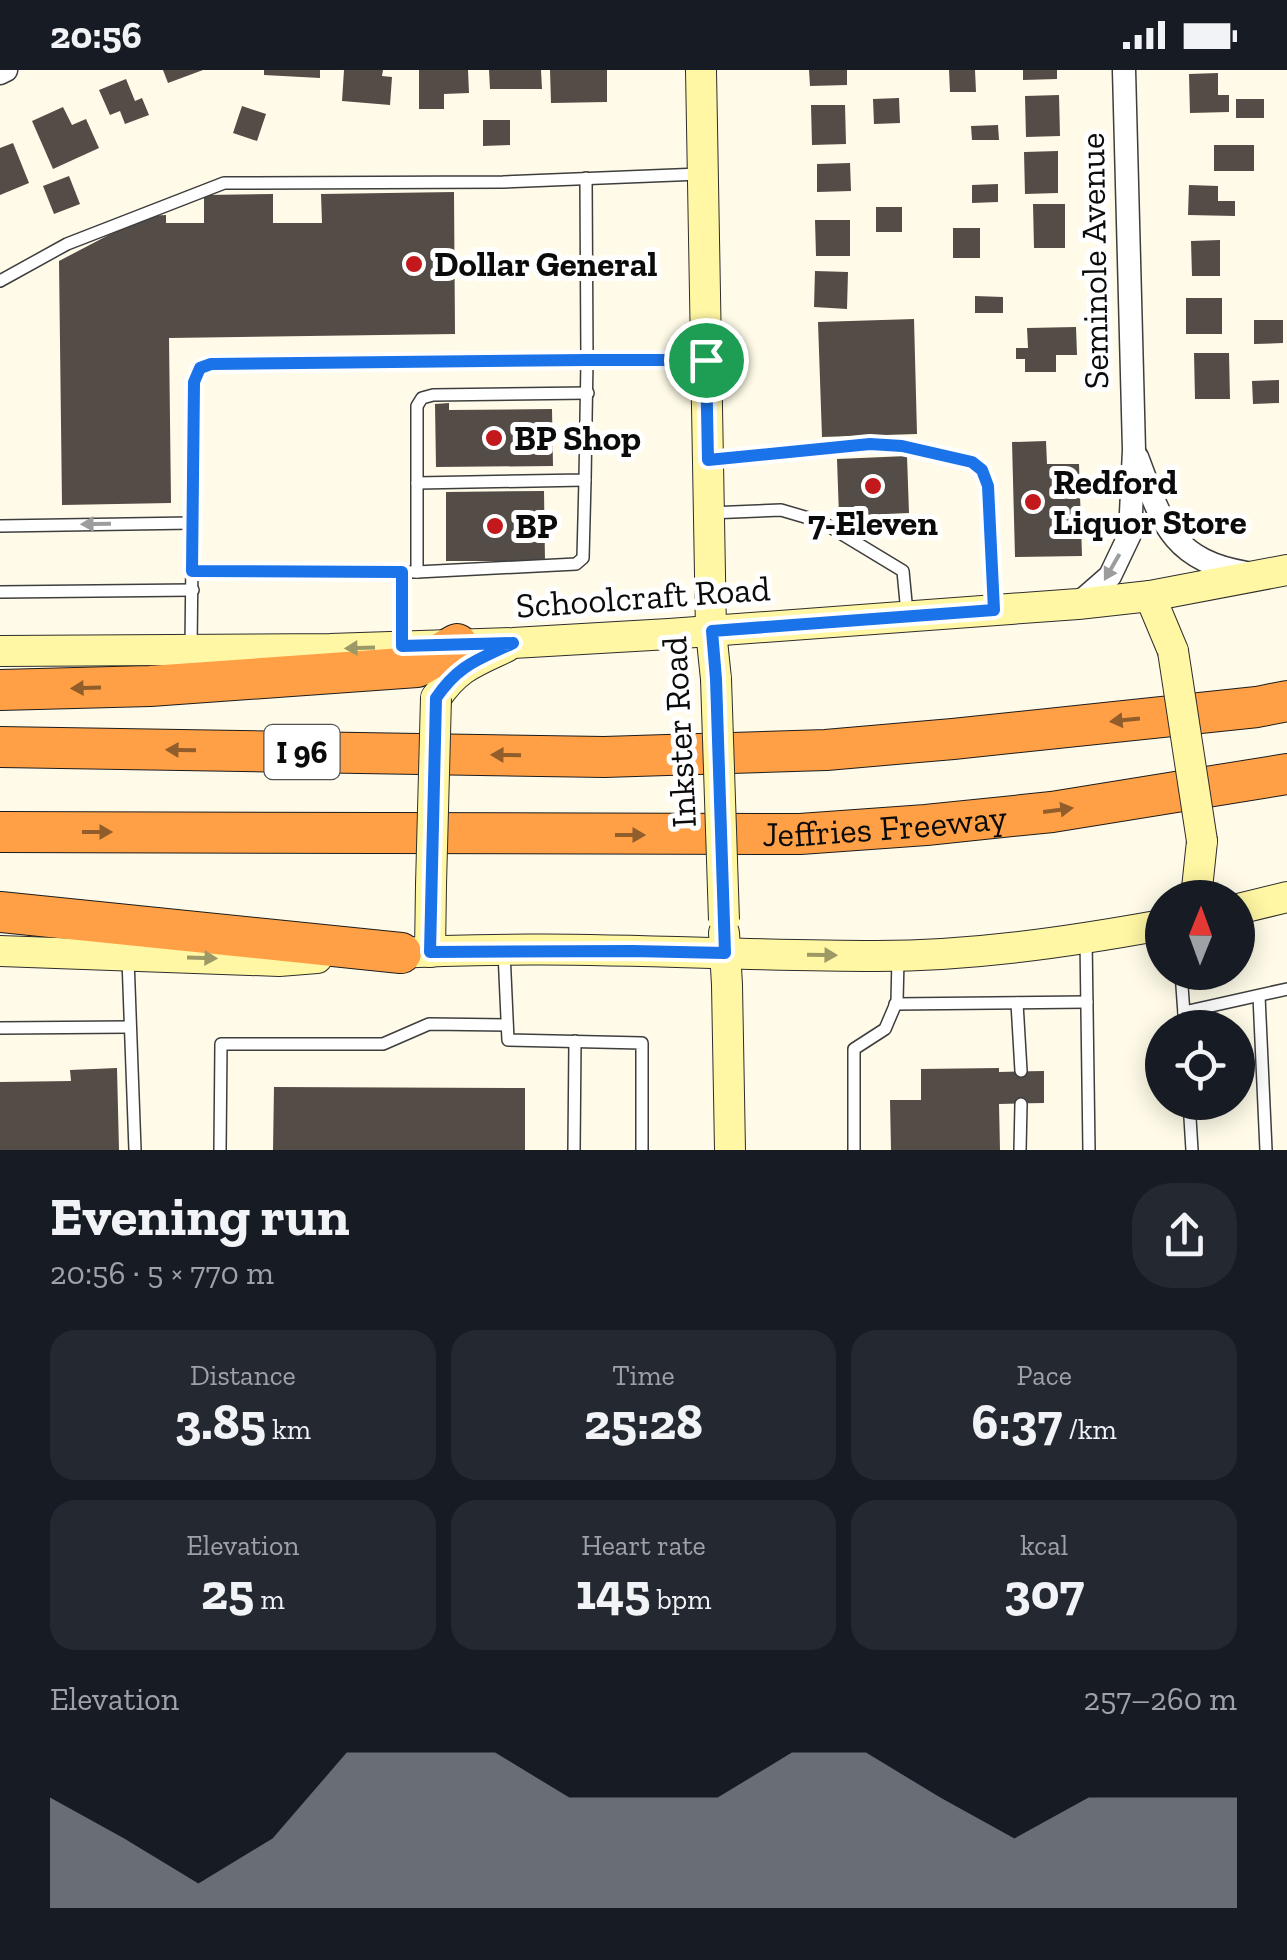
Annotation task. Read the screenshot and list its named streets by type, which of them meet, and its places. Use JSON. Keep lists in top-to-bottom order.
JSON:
{
  "streets": {
    "highway": ["I 96", "Jeffries Freeway"],
    "main road": ["Schoolcraft Road", "Inkster Road"],
    "street": ["Seminole Avenue"]
  },
  "crossings": [
    ["Seminole Avenue", "Schoolcraft Road"],
    ["Schoolcraft Road", "Inkster Road"]
  ],
  "places": [
    "Dollar General",
    "BP Shop",
    "7-Eleven",
    "Redford Liquor Store",
    "BP"
  ],
  "north": "top",
  "page": {
    "status": "20:56",
    "heading": ["Evening run", "20:56 · 5 × 770 m"],
    "stats": [
      ["Distance", "3.85 km"],
      ["Time", "25:28"],
      ["Pace", "6:37 /km"],
      ["Elevation", "25 m"],
      ["Heart rate", "145 bpm"],
      ["kcal", "307"]
    ],
    "chart": ["Elevation", "257–260 m"]
  }
}
